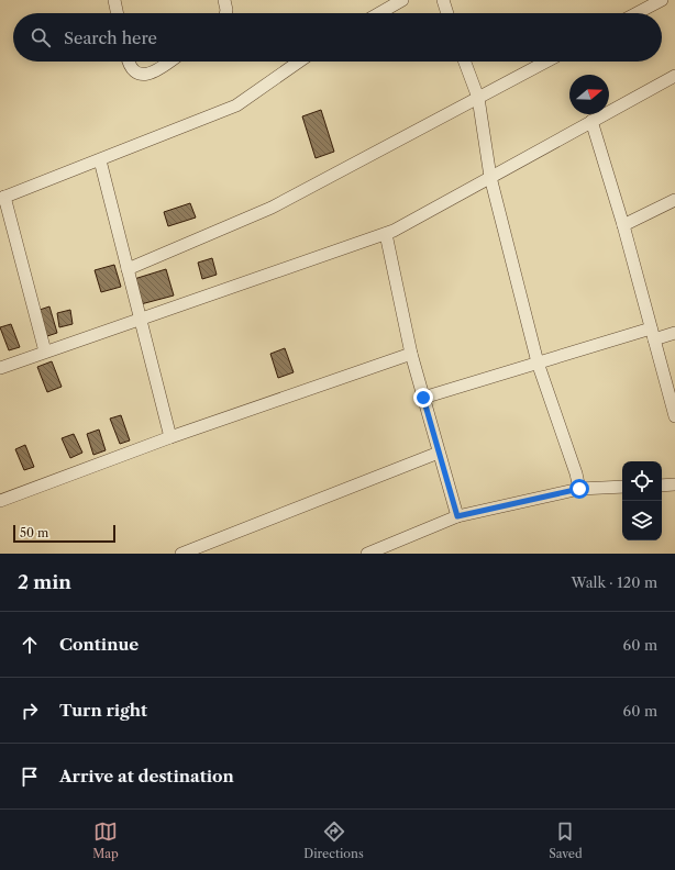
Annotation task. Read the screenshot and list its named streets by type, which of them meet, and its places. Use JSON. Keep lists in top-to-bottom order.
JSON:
{
  "scale_bar": "50 m",
  "north": "right",
  "page": {
    "search": "Search here",
    "scale": "50 m",
    "heading": ["2 min", "Walk · 120 m"],
    "list": [
      ["Continue", "60 m"],
      ["Turn right", "60 m"],
      "Arrive at destination"
    ],
    "nav": ["Map", "Directions", "Saved"]
  }
}
